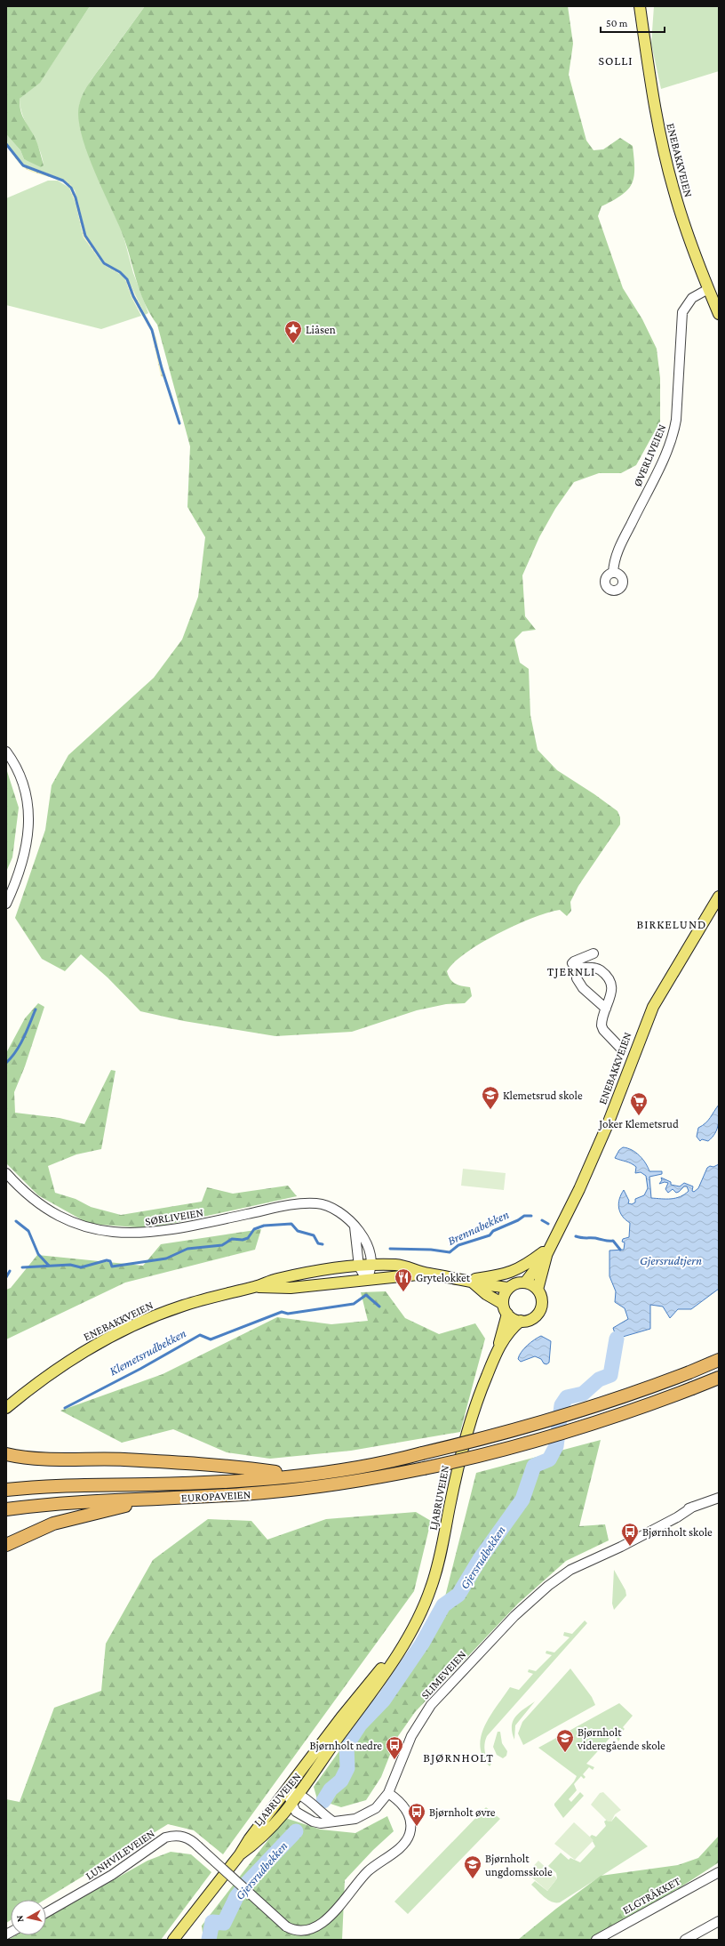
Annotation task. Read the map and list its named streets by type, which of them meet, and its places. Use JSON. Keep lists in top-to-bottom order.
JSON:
{
  "streets": {
    "highway": ["EUROPAVEIEN"],
    "main road": ["ENEBAKKVEIEN", "LJABRUVEIEN"],
    "street": [
      "ØVERLIVEIEN",
      "SØRLIVEIEN",
      "SLIMEVEIEN",
      "LUNHVILEVEIEN",
      "ELGTRÅKKET"
    ]
  },
  "crossings": [
    ["ENEBAKKVEIEN", "ØVERLIVEIEN"],
    ["ENEBAKKVEIEN", "SØRLIVEIEN"],
    ["ENEBAKKVEIEN", "LJABRUVEIEN"],
    ["LJABRUVEIEN", "SLIMEVEIEN"],
    ["SLIMEVEIEN", "LUNHVILEVEIEN"]
  ],
  "districts": [
    "SOLLI",
    "BIRKELUND",
    "TJERNLI",
    "BJØRNHOLT"
  ],
  "water": [
    "Brennabekken",
    "Gjersrudtjern",
    "Klemetsrudbekken",
    "Gjersrudbekken"
  ],
  "places": {
    "place": ["Liåsen"],
    "school or university": ["Klemetsrud skole", "Bjørnholt videregående skole", "Bjørnholt ungdomsskole"],
    "supermarket": ["Joker Klemetsrud"],
    "restaurant": ["Grytelokket"],
    "bus stop": ["Bjørnholt skole", "Bjørnholt nedre", "Bjørnholt øvre"]
  },
  "scale_bar": "50 m",
  "north": "left"
}
